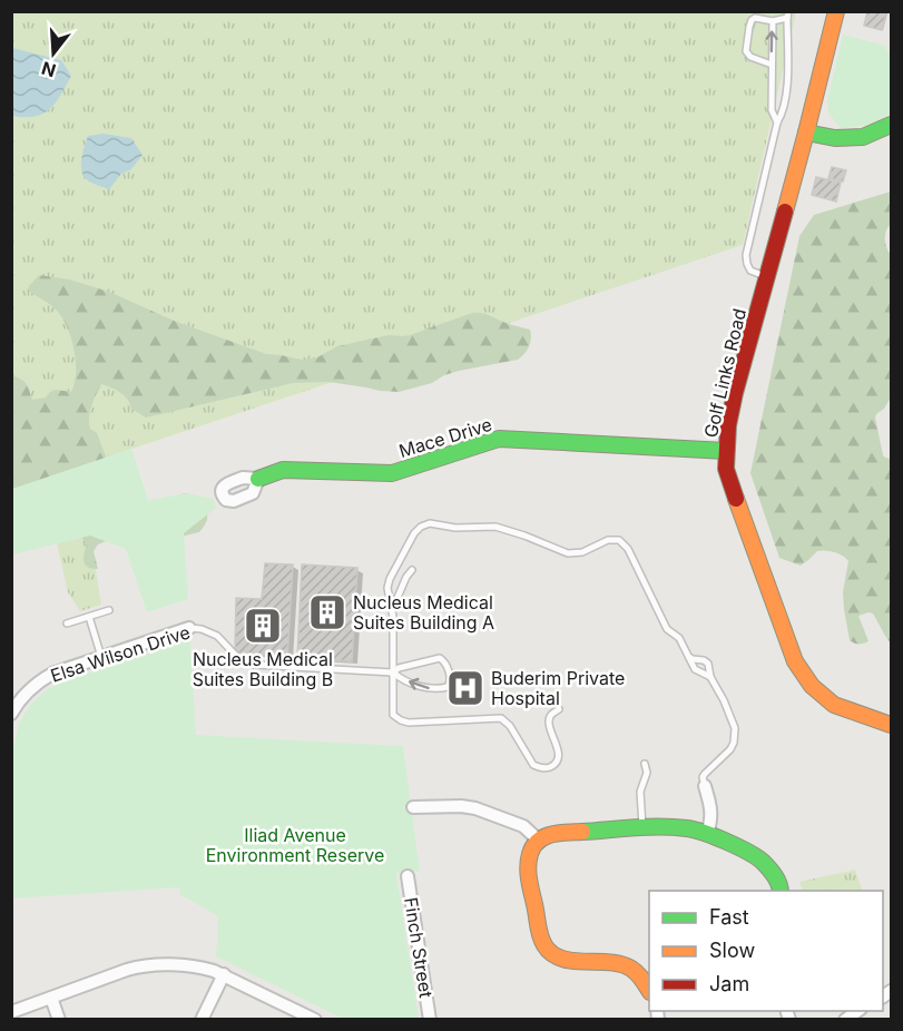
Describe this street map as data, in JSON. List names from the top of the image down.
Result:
{
  "streets": {
    "street": [
      "Golf Links Road",
      "Mace Drive",
      "Elsa Wilson Drive",
      "Finch Street"
    ]
  },
  "crossings": [
    ["Golf Links Road", "Mace Drive"]
  ],
  "parks": ["Iliad Avenue Environment Reserve"],
  "places": {
    "building": ["Nucleus Medical Suites Building A", "Nucleus Medical Suites Building B"],
    "hospital": ["Buderim Private Hospital"]
  },
  "legend": ["Fast", "Slow", "Jam"],
  "north": "bottom"
}
